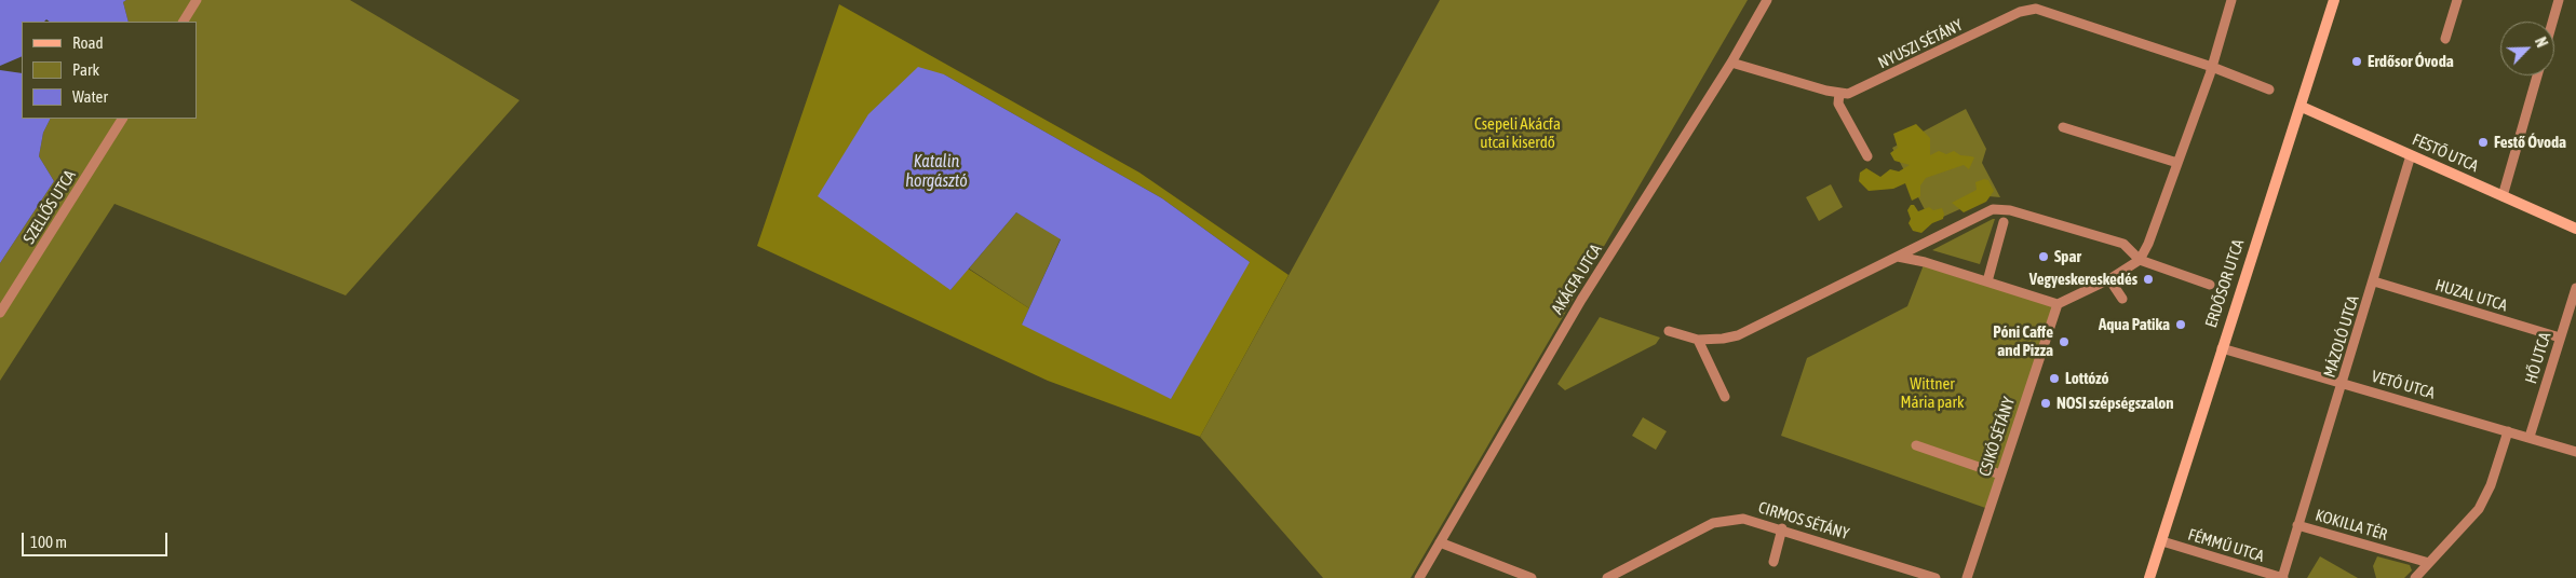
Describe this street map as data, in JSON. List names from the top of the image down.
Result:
{
  "streets": {
    "street": [
      "NYUSZI SÉTÁNY",
      "FESTŐ UTCA",
      "SZELLŐS UTCA",
      "AKÁCFA UTCA",
      "ERDŐSOR UTCA",
      "HUZAL UTCA",
      "MÁZOLÓ UTCA",
      "HŐ UTCA",
      "VETŐ UTCA",
      "CSIKÓ SÉTÁNY",
      "CIRMOS SÉTÁNY",
      "KOKILLA TÉR",
      "FÉMMŰ UTCA"
    ]
  },
  "crossings": [
    ["NYUSZI SÉTÁNY", "AKÁCFA UTCA"],
    ["FESTŐ UTCA", "ERDŐSOR UTCA"],
    ["FESTŐ UTCA", "MÁZOLÓ UTCA"],
    ["ERDŐSOR UTCA", "VETŐ UTCA"],
    ["ERDŐSOR UTCA", "FÉMMŰ UTCA"],
    ["HUZAL UTCA", "MÁZOLÓ UTCA"],
    ["HUZAL UTCA", "HŐ UTCA"],
    ["MÁZOLÓ UTCA", "VETŐ UTCA"],
    ["MÁZOLÓ UTCA", "KOKILLA TÉR"],
    ["HŐ UTCA", "VETŐ UTCA"],
    ["KOKILLA TÉR", "FÉMMŰ UTCA"]
  ],
  "water": ["Katalin horgásztó"],
  "parks": ["Csepeli Akácfa utcai kiserdő", "Wittner Mária park"],
  "places": [
    "Erdősor Óvoda",
    "Festő Óvoda",
    "Spar",
    "Vegyeskereskedés",
    "Aqua Patika",
    "Póni Caffe and Pizza",
    "Lottózó",
    "NOSI szépségszalon"
  ],
  "legend": ["Road", "Park", "Water"],
  "scale_bar": "100 m",
  "north": "top right"
}
